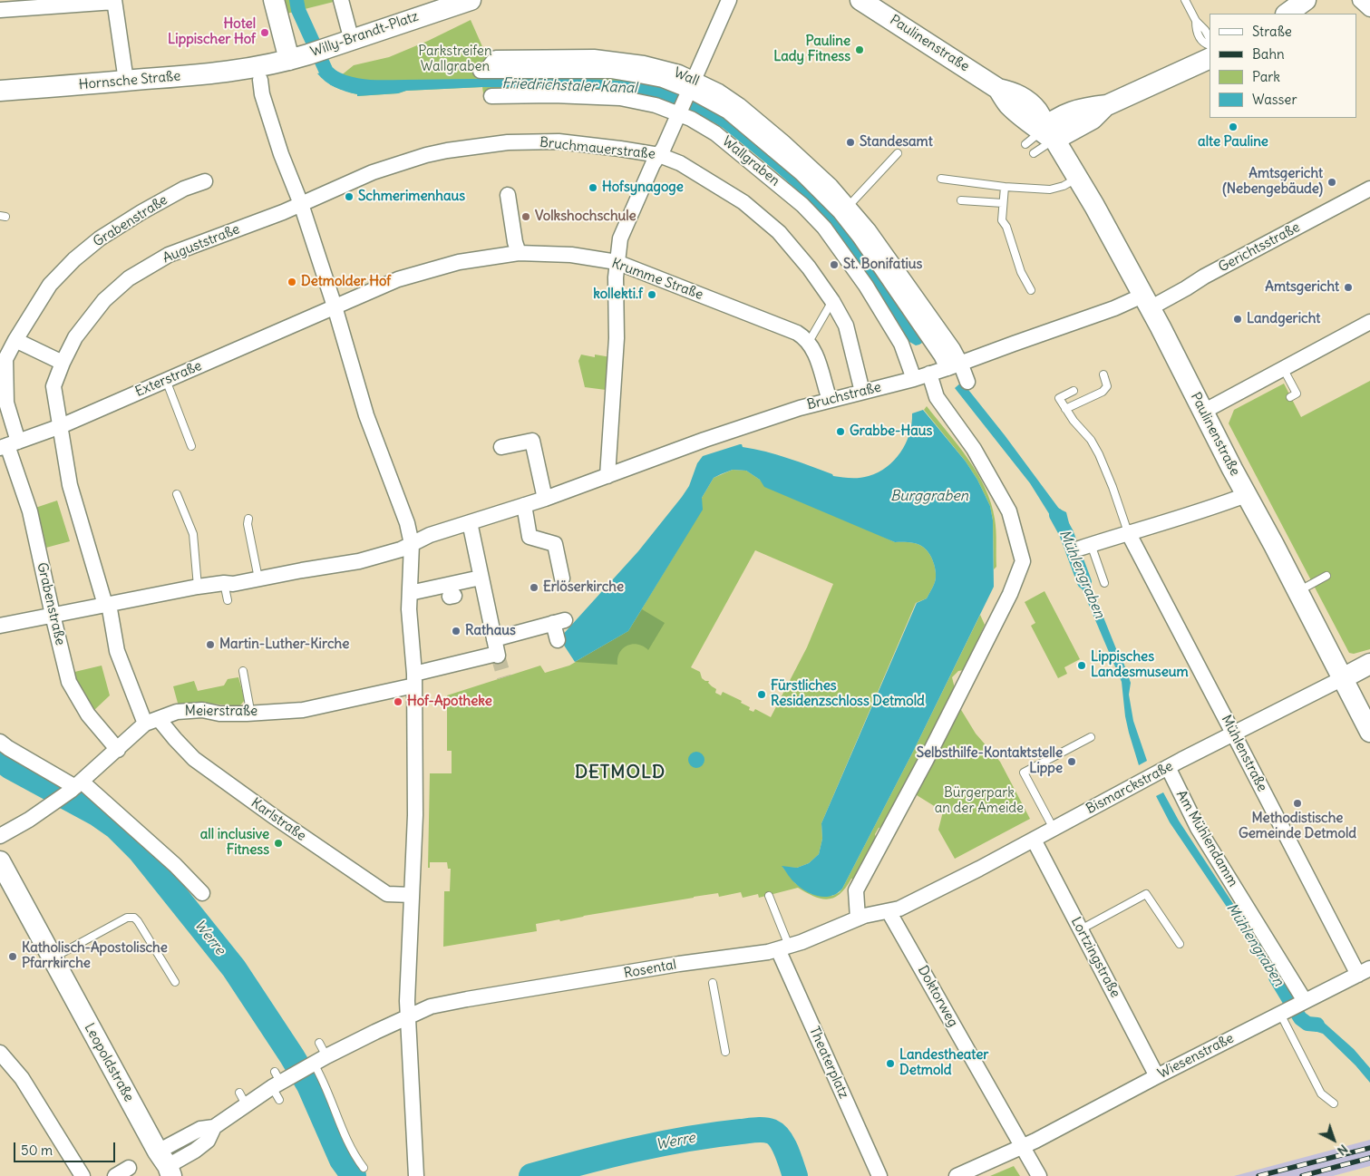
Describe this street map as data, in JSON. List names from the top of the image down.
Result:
{
  "streets": {
    "main road": [
      "Willy-Brandt-Platz",
      "Paulinenstraße",
      "Hornsche Straße",
      "Bismarckstraße",
      "Leopoldstraße"
    ],
    "street": [
      "Wall",
      "Bruchmauerstraße",
      "Wallgraben",
      "Grabenstraße",
      "Auguststraße",
      "Gerichtsstraße",
      "Krumme Straße",
      "Exterstraße",
      "Bruchstraße",
      "Meierstraße",
      "Mühlenstraße",
      "Karlstraße",
      "Am Mühlendamm",
      "Lortzingstraße",
      "Rosental",
      "Doktorweg",
      "Wiesenstraße",
      "Theaterplatz"
    ]
  },
  "crossings": [
    ["Willy-Brandt-Platz", "Hornsche Straße"],
    ["Paulinenstraße", "Gerichtsstraße"],
    ["Paulinenstraße", "Bruchstraße"],
    ["Paulinenstraße", "Bismarckstraße"],
    ["Wall", "Bruchstraße"],
    ["Bruchmauerstraße", "Auguststraße"],
    ["Bruchmauerstraße", "Bruchstraße"],
    ["Wallgraben", "Bruchstraße"],
    ["Grabenstraße", "Exterstraße"],
    ["Grabenstraße", "Bruchstraße"],
    ["Grabenstraße", "Meierstraße"],
    ["Auguststraße", "Exterstraße"],
    ["Auguststraße", "Bruchstraße"],
    ["Auguststraße", "Karlstraße"],
    ["Gerichtsstraße", "Bruchstraße"],
    ["Krumme Straße", "Exterstraße"],
    ["Bruchstraße", "Karlstraße"],
    ["Meierstraße", "Karlstraße"],
    ["Mühlenstraße", "Bismarckstraße"],
    ["Mühlenstraße", "Wiesenstraße"],
    ["Bismarckstraße", "Am Mühlendamm"],
    ["Bismarckstraße", "Lortzingstraße"],
    ["Bismarckstraße", "Rosental"],
    ["Bismarckstraße", "Doktorweg"],
    ["Am Mühlendamm", "Wiesenstraße"],
    ["Lortzingstraße", "Wiesenstraße"],
    ["Rosental", "Doktorweg"],
    ["Rosental", "Leopoldstraße"],
    ["Rosental", "Theaterplatz"],
    ["Doktorweg", "Wiesenstraße"]
  ],
  "districts": ["DETMOLD"],
  "water": [
    "Friedrichstaler Kanal",
    "Burggraben",
    "Mühlengraben",
    "Werre"
  ],
  "parks": ["Parkstreifen Wallgraben", "Bürgerpark an der Ameide"],
  "places": [
    "Hotel Lippischer Hof",
    "Pauline Lady Fitness",
    "alte Pauline",
    "Standesamt",
    "Amtsgericht (Nebengebäude)",
    "Hofsynagoge",
    "Schmerimenhaus",
    "Volkshochschule",
    "St. Bonifatius",
    "Detmolder Hof",
    "Amtsgericht",
    "kollekti.f",
    "Landgericht",
    "Grabbe-Haus",
    "Erlöserkirche",
    "Rathaus",
    "Martin-Luther-Kirche",
    "Lippisches Landesmuseum",
    "Fürstliches Residenzschloss Detmold",
    "Hof-Apotheke",
    "Selbsthilfe-Kontaktstelle Lippe",
    "Methodistische Gemeinde Detmold",
    "all inclusive Fitness",
    "Katholisch-Apostolische Pfarrkirche",
    "Landestheater Detmold"
  ],
  "legend": [
    "Straße",
    "Bahn",
    "Park",
    "Wasser"
  ],
  "scale_bar": "50 m",
  "north": "bottom right"
}
